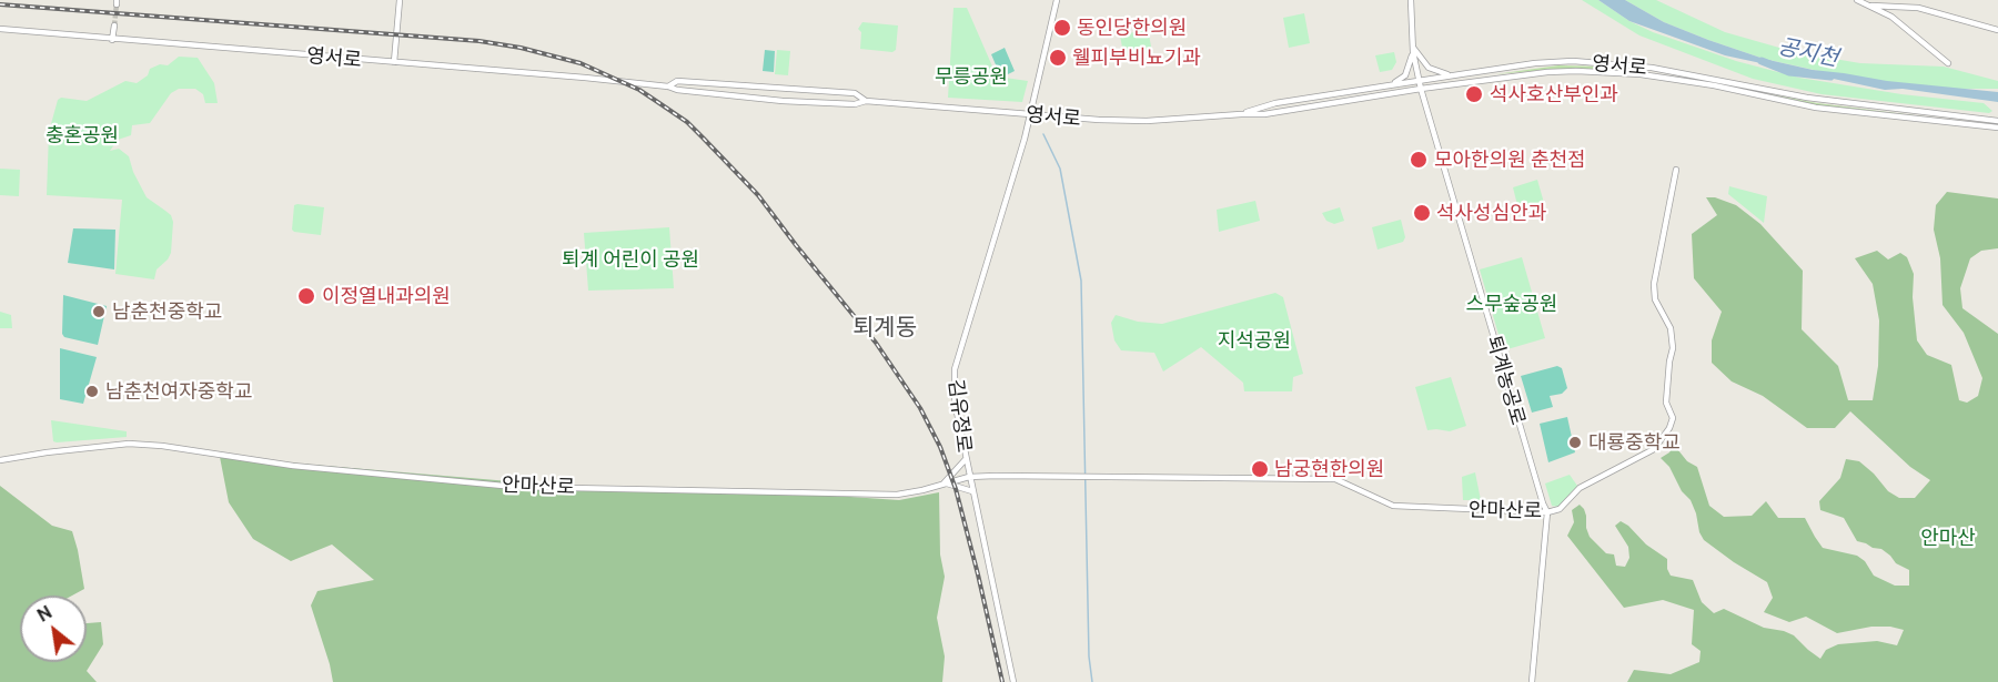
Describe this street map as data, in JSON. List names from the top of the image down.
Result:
{
  "streets": {
    "street": [
      "영서로",
      "퇴계농공로",
      "김유정로",
      "안마산로"
    ]
  },
  "crossings": [
    ["영서로", "퇴계농공로"],
    ["영서로", "김유정로"],
    ["퇴계농공로", "안마산로"],
    ["김유정로", "안마산로"]
  ],
  "districts": ["퇴계동"],
  "water": ["공지천"],
  "parks": [
    "무릉공원",
    "충혼공원",
    "퇴계 어린이 공원",
    "스무숲공원",
    "지석공원",
    "안마산"
  ],
  "places": [
    "동인당한의원",
    "웰피부비뇨기과",
    "석사호산부인과",
    "모아한의원 춘천점",
    "석사성심안과",
    "이정열내과의원",
    "남춘천중학교",
    "남춘천여자중학교",
    "대룡중학교",
    "남궁현한의원"
  ],
  "north": "top left"
}
